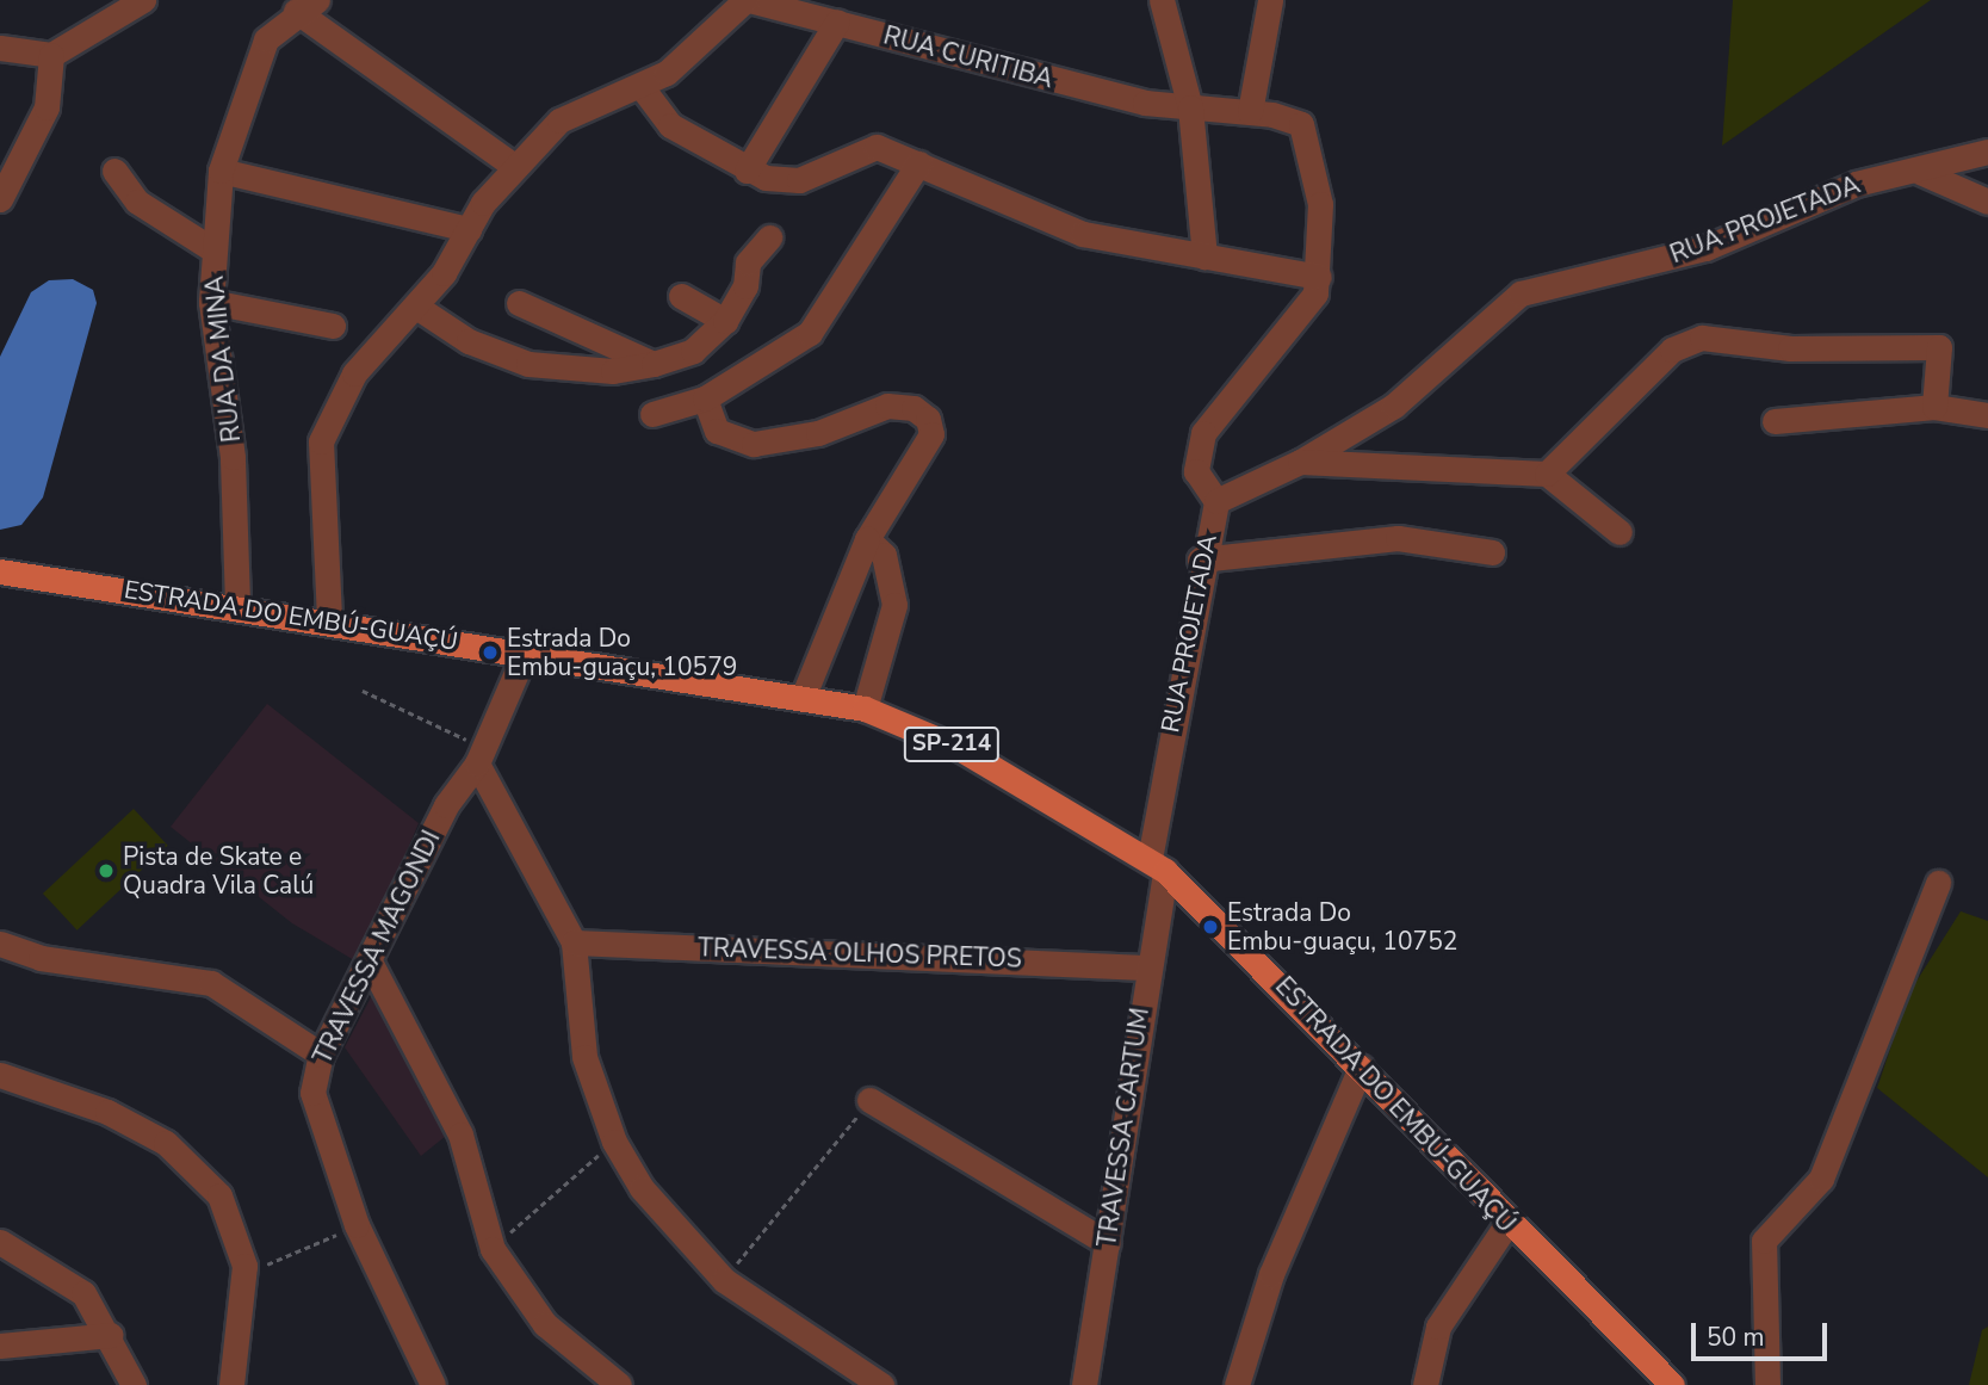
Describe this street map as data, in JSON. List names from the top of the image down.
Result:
{
  "streets": {
    "main road": ["ESTRADA DO EMBÚ-GUAÇÚ", "SP-214"],
    "street": [
      "RUA CURITIBA",
      "RUA PROJETADA",
      "RUA DA MINA",
      "TRAVESSA MAGONDI",
      "TRAVESSA OLHOS PRETOS",
      "TRAVESSA CARTUM"
    ]
  },
  "crossings": [
    ["RUA PROJETADA", "ESTRADA DO EMBÚ-GUAÇÚ"],
    ["RUA PROJETADA", "TRAVESSA CARTUM"],
    ["RUA DA MINA", "ESTRADA DO EMBÚ-GUAÇÚ"],
    ["ESTRADA DO EMBÚ-GUAÇÚ", "TRAVESSA MAGONDI"],
    ["ESTRADA DO EMBÚ-GUAÇÚ", "TRAVESSA CARTUM"],
    ["TRAVESSA OLHOS PRETOS", "TRAVESSA CARTUM"]
  ],
  "places": ["Estrada Do Embu-guaçu, 10579", "Pista de Skate e Quadra Vila Calú", "Estrada Do Embu-guaçu, 10752"],
  "scale_bar": "50 m"
}
